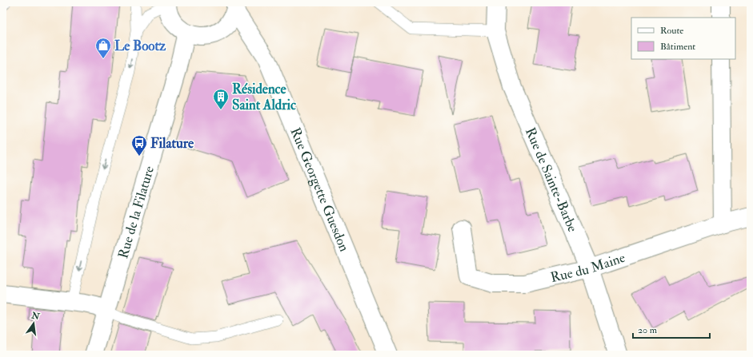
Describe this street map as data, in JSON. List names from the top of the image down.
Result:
{
  "streets": {
    "street": [
      "Rue de Sainte-Barbe",
      "Rue Georgette Guesdon",
      "Rue de la Filature",
      "Rue du Maine"
    ]
  },
  "crossings": [
    ["Rue de Sainte-Barbe", "Rue du Maine"]
  ],
  "places": {
    "shop": ["Le Bootz"],
    "building": ["Résidence Saint Aldric"],
    "bus stop": ["Filature"]
  },
  "legend": ["Route", "Bâtiment"],
  "scale_bar": "20 m",
  "north": "top"
}
